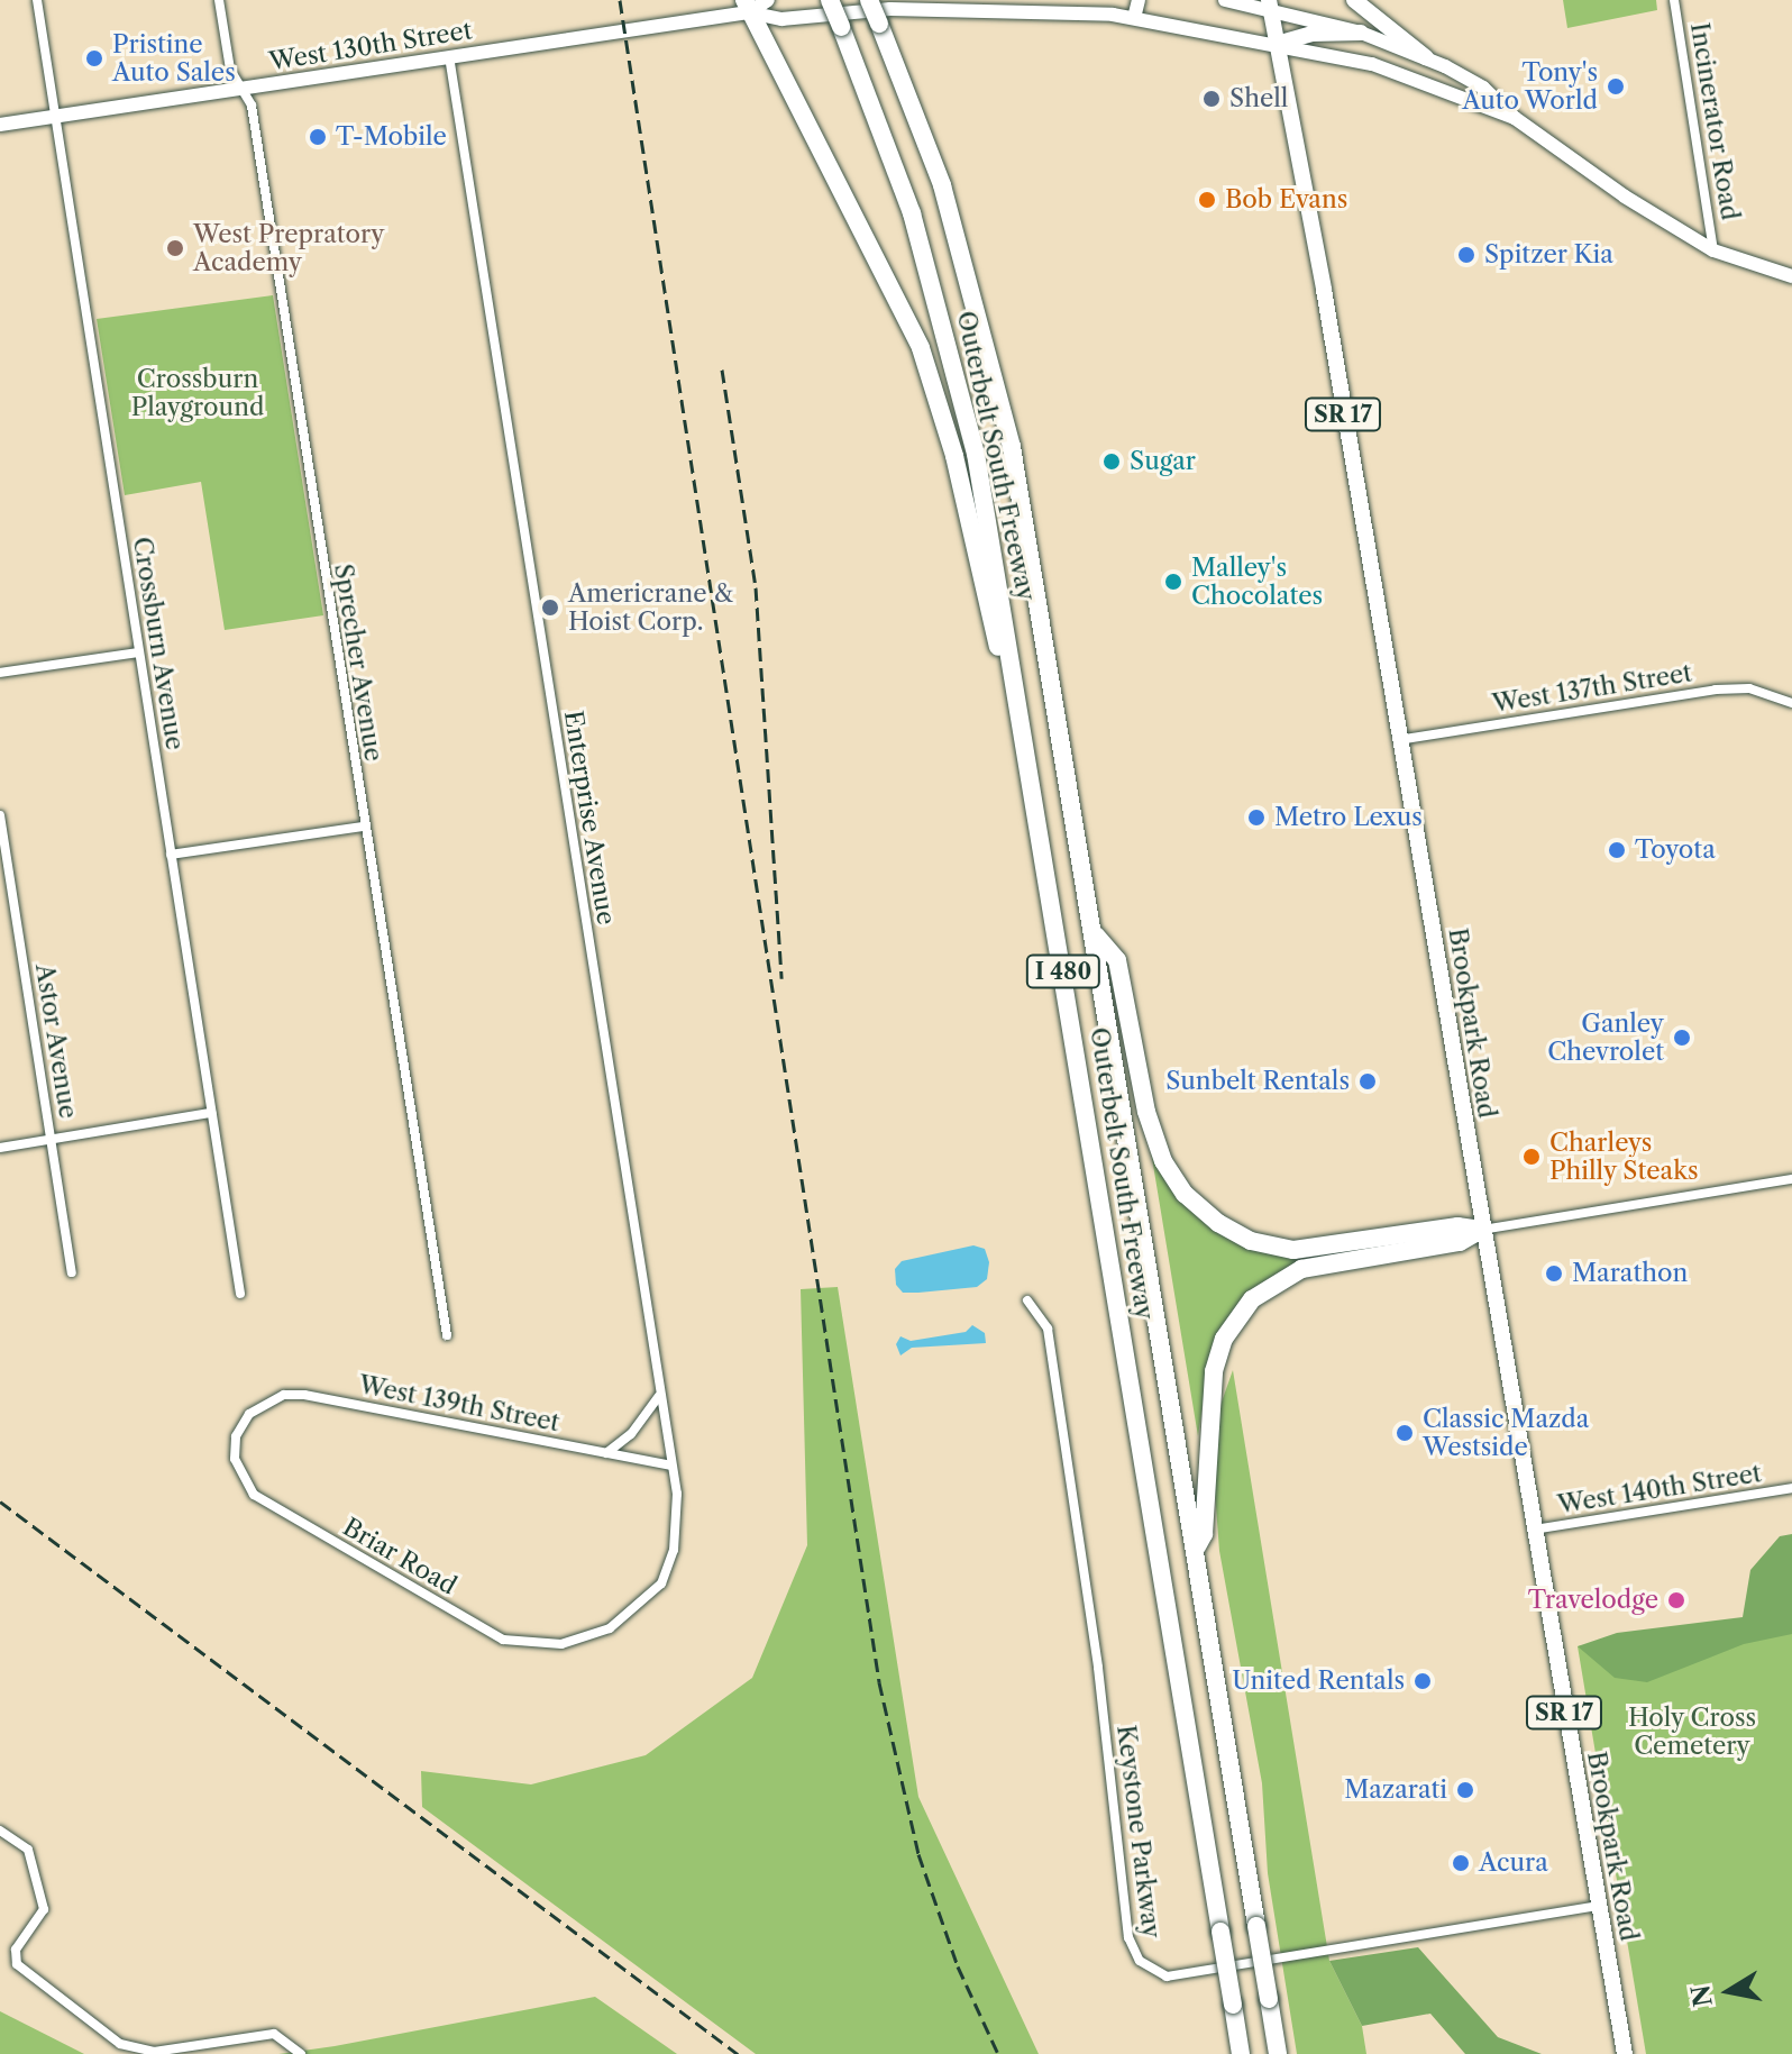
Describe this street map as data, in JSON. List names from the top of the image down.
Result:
{
  "streets": {
    "highway": ["Outerbelt South Freeway", "I 480"],
    "main road": ["West 130th Street", "SR 17", "Brookpark Road"],
    "street": [
      "Incinerator Road",
      "Crossburn Avenue",
      "Sprecher Avenue",
      "West 137th Street",
      "Enterprise Avenue",
      "Astor Avenue",
      "West 139th Street",
      "West 140th Street",
      "Briar Road",
      "Keystone Parkway"
    ]
  },
  "crossings": [
    ["West 130th Street", "Incinerator Road"],
    ["West 130th Street", "Crossburn Avenue"],
    ["West 130th Street", "Sprecher Avenue"],
    ["West 130th Street", "Enterprise Avenue"],
    ["West 130th Street", "Brookpark Road"],
    ["West 137th Street", "Brookpark Road"],
    ["Enterprise Avenue", "West 139th Street"],
    ["Enterprise Avenue", "Briar Road"],
    ["Brookpark Road", "West 140th Street"],
    ["Brookpark Road", "Keystone Parkway"],
    ["West 139th Street", "Briar Road"]
  ],
  "parks": ["Crossburn Playground", "Holy Cross Cemetery"],
  "places": [
    "Pristine Auto Sales",
    "Tony's Auto World",
    "Shell",
    "T-Mobile",
    "Bob Evans",
    "West Prepratory Academy",
    "Spitzer Kia",
    "Sugar",
    "Malley's Chocolates",
    "Americrane & Hoist Corp.",
    "Metro Lexus",
    "Toyota",
    "Ganley Chevrolet",
    "Sunbelt Rentals",
    "Charleys Philly Steaks",
    "Marathon",
    "Classic Mazda Westside",
    "Travelodge",
    "United Rentals",
    "Mazarati",
    "Acura"
  ],
  "north": "left"
}
